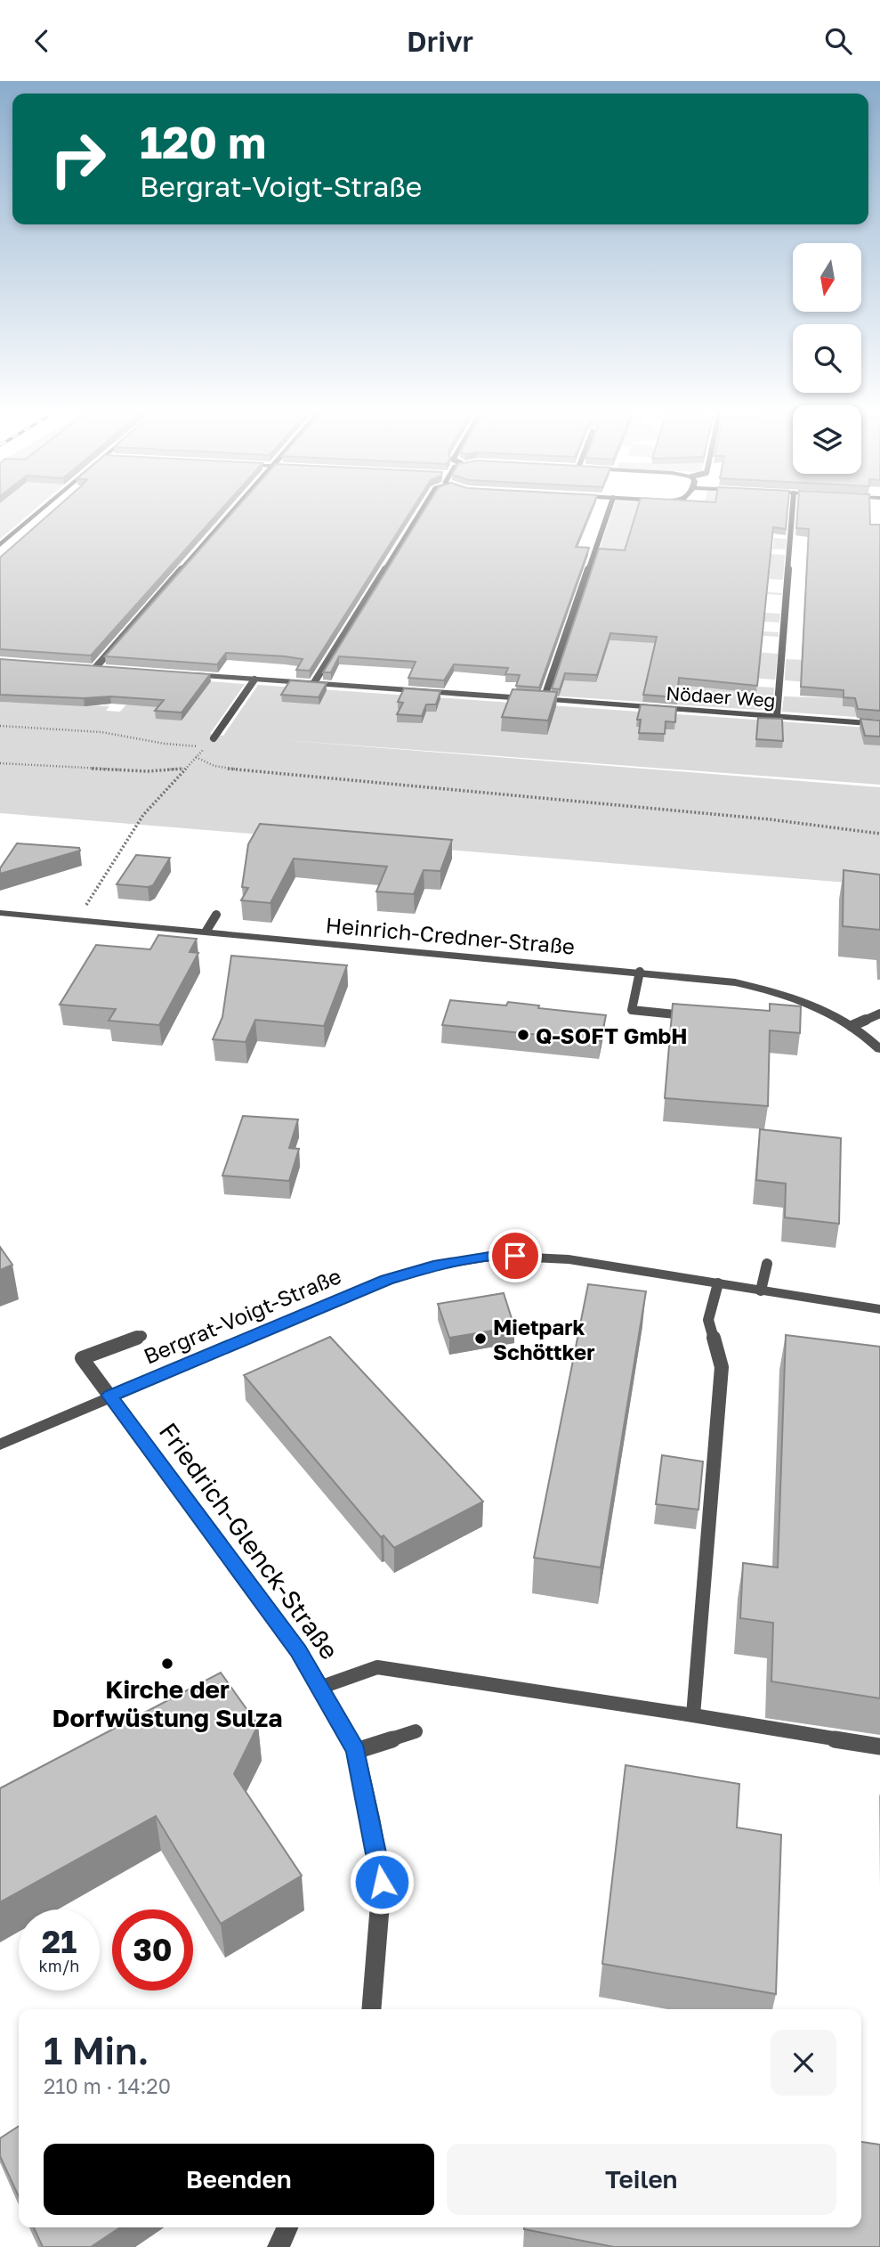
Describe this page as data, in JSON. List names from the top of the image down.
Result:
{
  "streets": {
    "street": [
      "Nödaer Weg",
      "Heinrich-Credner-Straße",
      "Bergrat-Voigt-Straße",
      "Friedrich-Glenck-Straße"
    ]
  },
  "crossings": [
    ["Bergrat-Voigt-Straße", "Friedrich-Glenck-Straße"]
  ],
  "places": ["Q-SOFT GmbH", "Mietpark Schöttker", "Kirche der Dorfwüstung Sulza"],
  "north": "bottom",
  "page": {
    "header": "Drivr",
    "turn": ["120 m", "Bergrat-Voigt-Straße"],
    "speed": "21 km/h",
    "limit": "30",
    "heading": ["1 Min.", "210 m · 14:20"],
    "buttons": ["Beenden", "Teilen"]
  }
}
